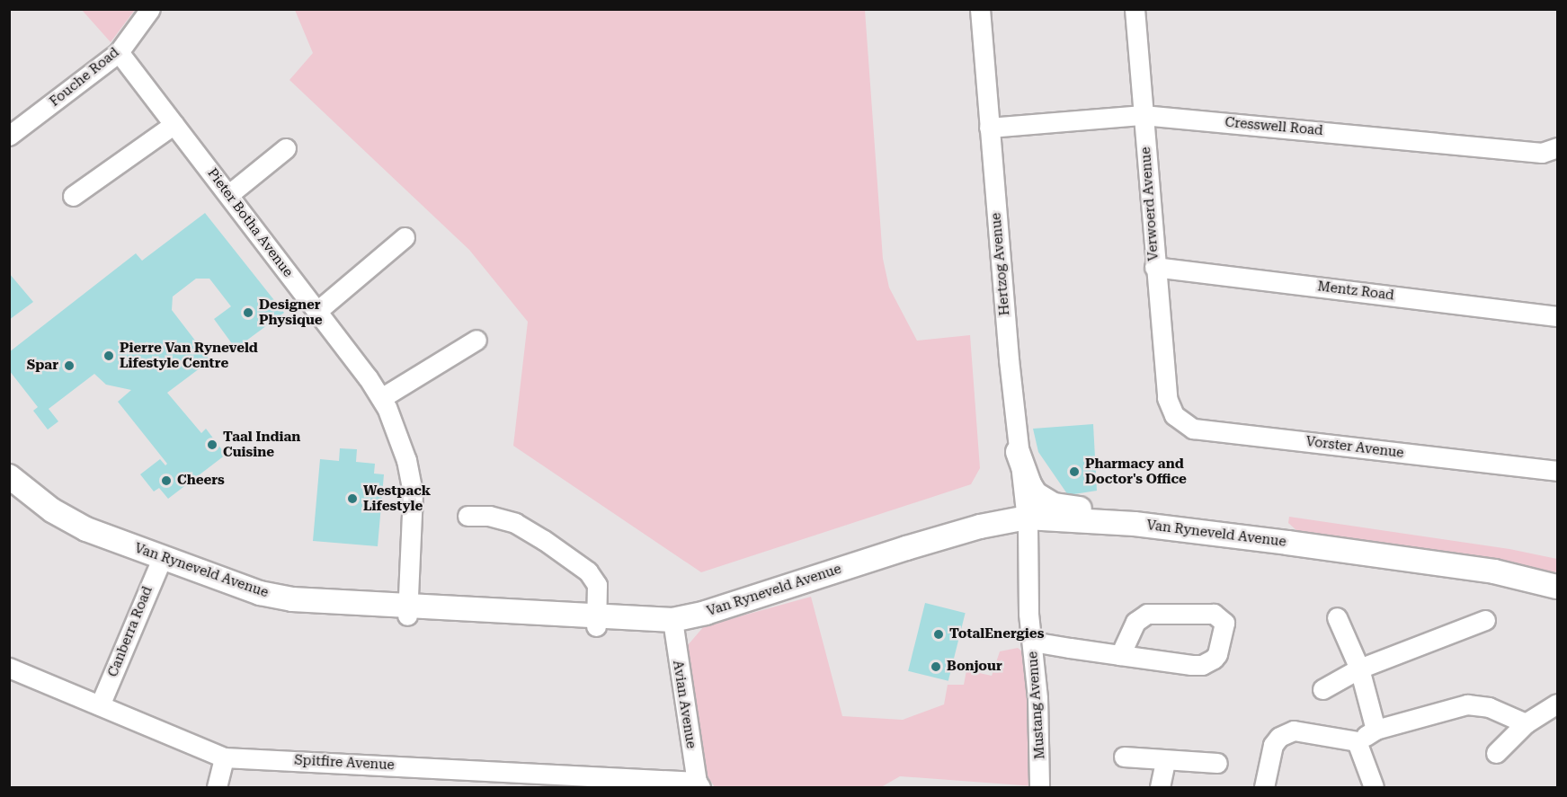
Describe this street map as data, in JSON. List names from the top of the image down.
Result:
{
  "streets": {
    "main road": ["Van Ryneveld Avenue"],
    "street": [
      "Fouche Road",
      "Cresswell Road",
      "Verwoerd Avenue",
      "Pieter Botha Avenue",
      "Hertzog Avenue",
      "Mentz Road",
      "Vorster Avenue",
      "Canberra Road",
      "Avian Avenue",
      "Mustang Avenue",
      "Spitfire Avenue"
    ]
  },
  "crossings": [
    ["Fouche Road", "Pieter Botha Avenue"],
    ["Cresswell Road", "Verwoerd Avenue"],
    ["Cresswell Road", "Hertzog Avenue"],
    ["Verwoerd Avenue", "Mentz Road"],
    ["Verwoerd Avenue", "Vorster Avenue"],
    ["Pieter Botha Avenue", "Van Ryneveld Avenue"],
    ["Hertzog Avenue", "Van Ryneveld Avenue"],
    ["Hertzog Avenue", "Mustang Avenue"],
    ["Van Ryneveld Avenue", "Canberra Road"],
    ["Van Ryneveld Avenue", "Avian Avenue"],
    ["Van Ryneveld Avenue", "Mustang Avenue"],
    ["Canberra Road", "Spitfire Avenue"],
    ["Avian Avenue", "Spitfire Avenue"]
  ],
  "places": [
    "Designer Physique",
    "Pierre Van Ryneveld Lifestyle Centre",
    "Spar",
    "Taal Indian Cuisine",
    "Pharmacy and Doctor's Office",
    "Cheers",
    "Westpack Lifestyle",
    "TotalEnergies",
    "Bonjour"
  ]
}
